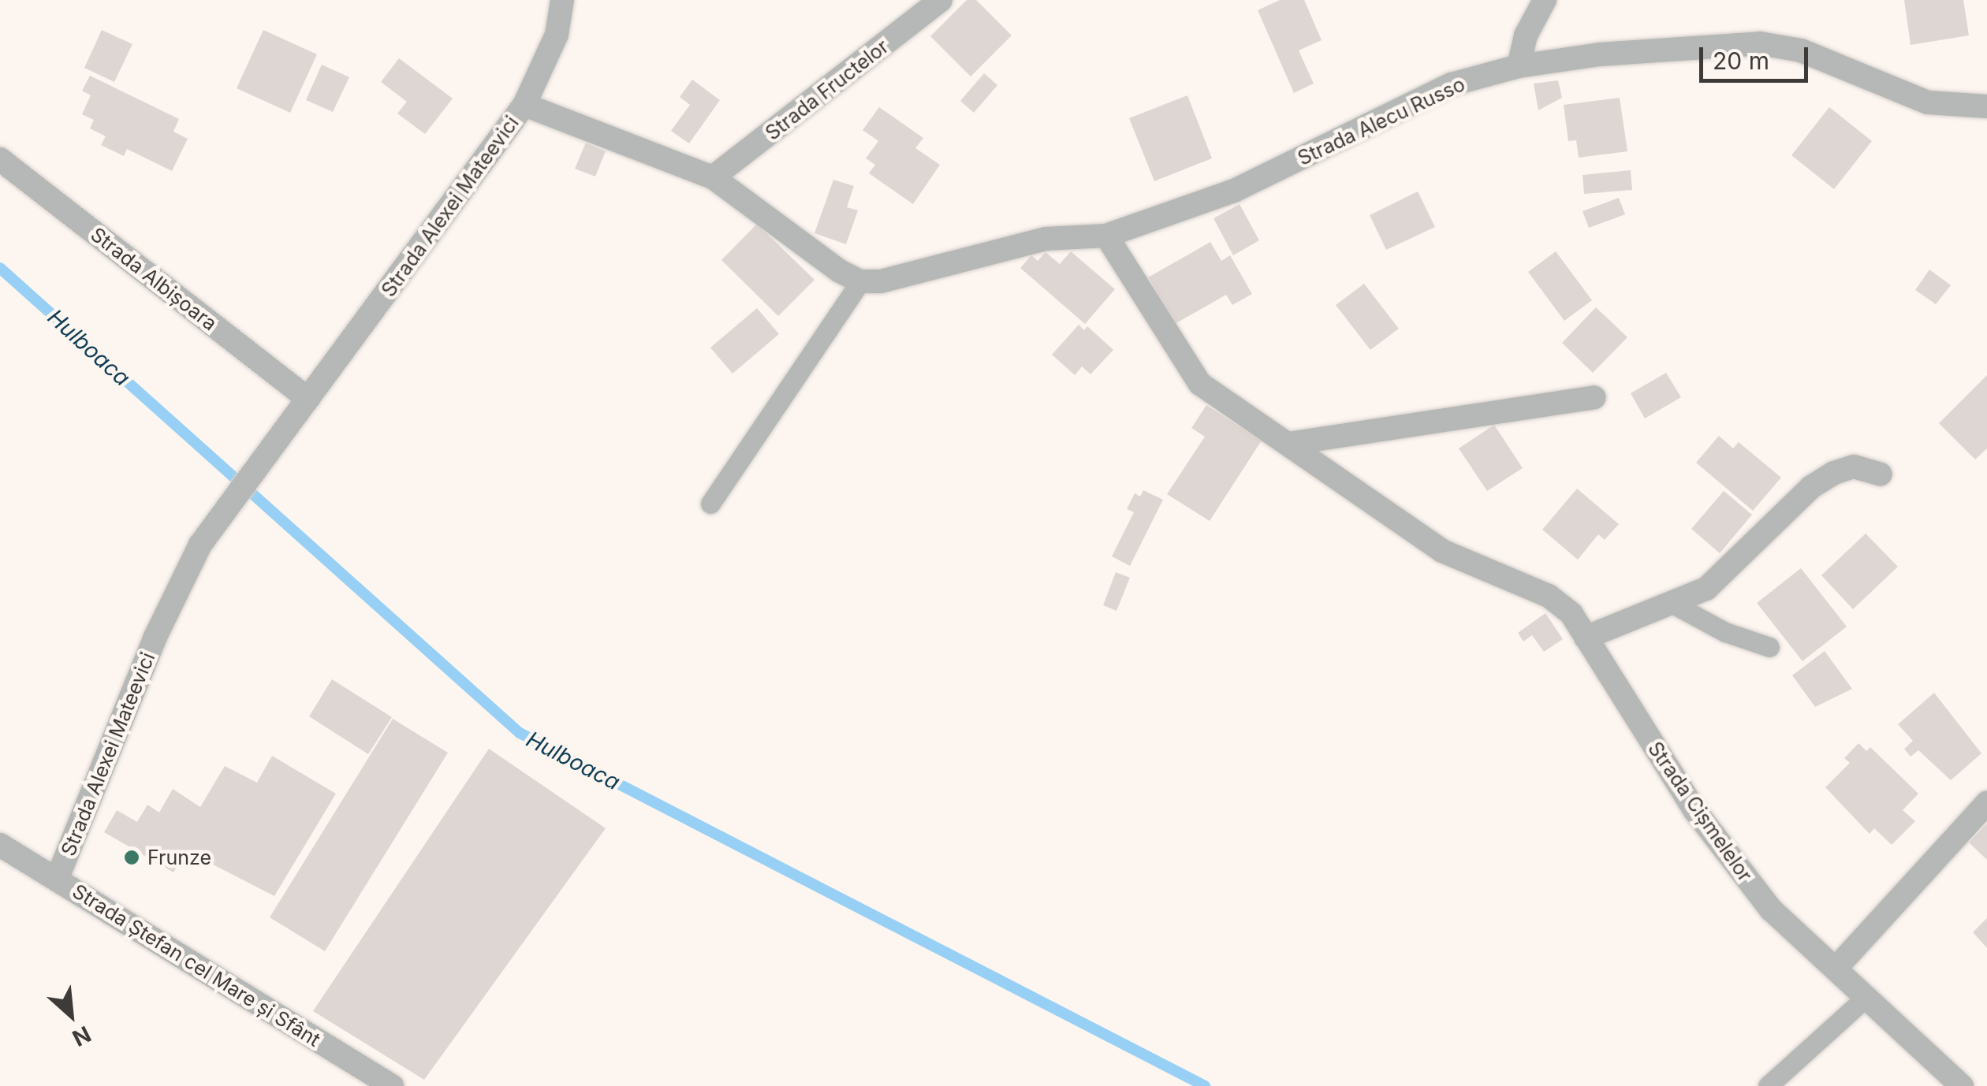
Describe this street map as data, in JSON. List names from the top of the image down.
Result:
{
  "streets": {
    "street": [
      "Strada Fructelor",
      "Strada Alecu Russo",
      "Strada Alexei Mateevici",
      "Strada Albișoara",
      "Strada Cișmelelor",
      "Strada Ștefan cel Mare și Sfânt"
    ]
  },
  "crossings": [
    ["Strada Alecu Russo", "Strada Cișmelelor"],
    ["Strada Alexei Mateevici", "Strada Albișoara"],
    ["Strada Alexei Mateevici", "Strada Ștefan cel Mare și Sfânt"]
  ],
  "water": ["Hulboaca"],
  "places": ["Frunze"],
  "scale_bar": "20 m",
  "north": "bottom right"
}
